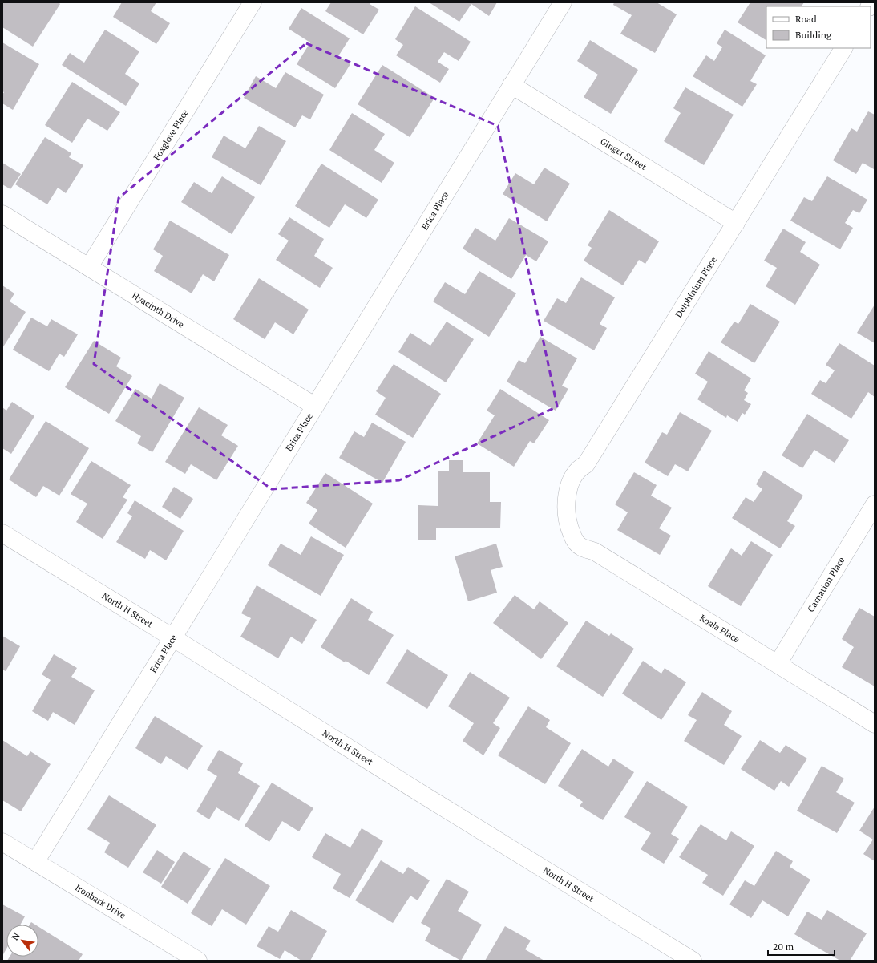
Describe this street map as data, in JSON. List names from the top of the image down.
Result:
{
  "streets": {
    "street": [
      "Foxglove Place",
      "Ginger Street",
      "Erica Place",
      "Delphinium Place",
      "Hyacinth Drive",
      "Carnation Place",
      "North H Street",
      "Koala Place",
      "Ironbark Drive"
    ]
  },
  "crossings": [
    ["Foxglove Place", "Hyacinth Drive"],
    ["Ginger Street", "Erica Place"],
    ["Ginger Street", "Delphinium Place"],
    ["Erica Place", "Hyacinth Drive"],
    ["Erica Place", "North H Street"],
    ["Erica Place", "Ironbark Drive"],
    ["Delphinium Place", "Koala Place"],
    ["Carnation Place", "Koala Place"]
  ],
  "legend": ["Road", "Building"],
  "scale_bar": "20 m",
  "north": "top left"
}
